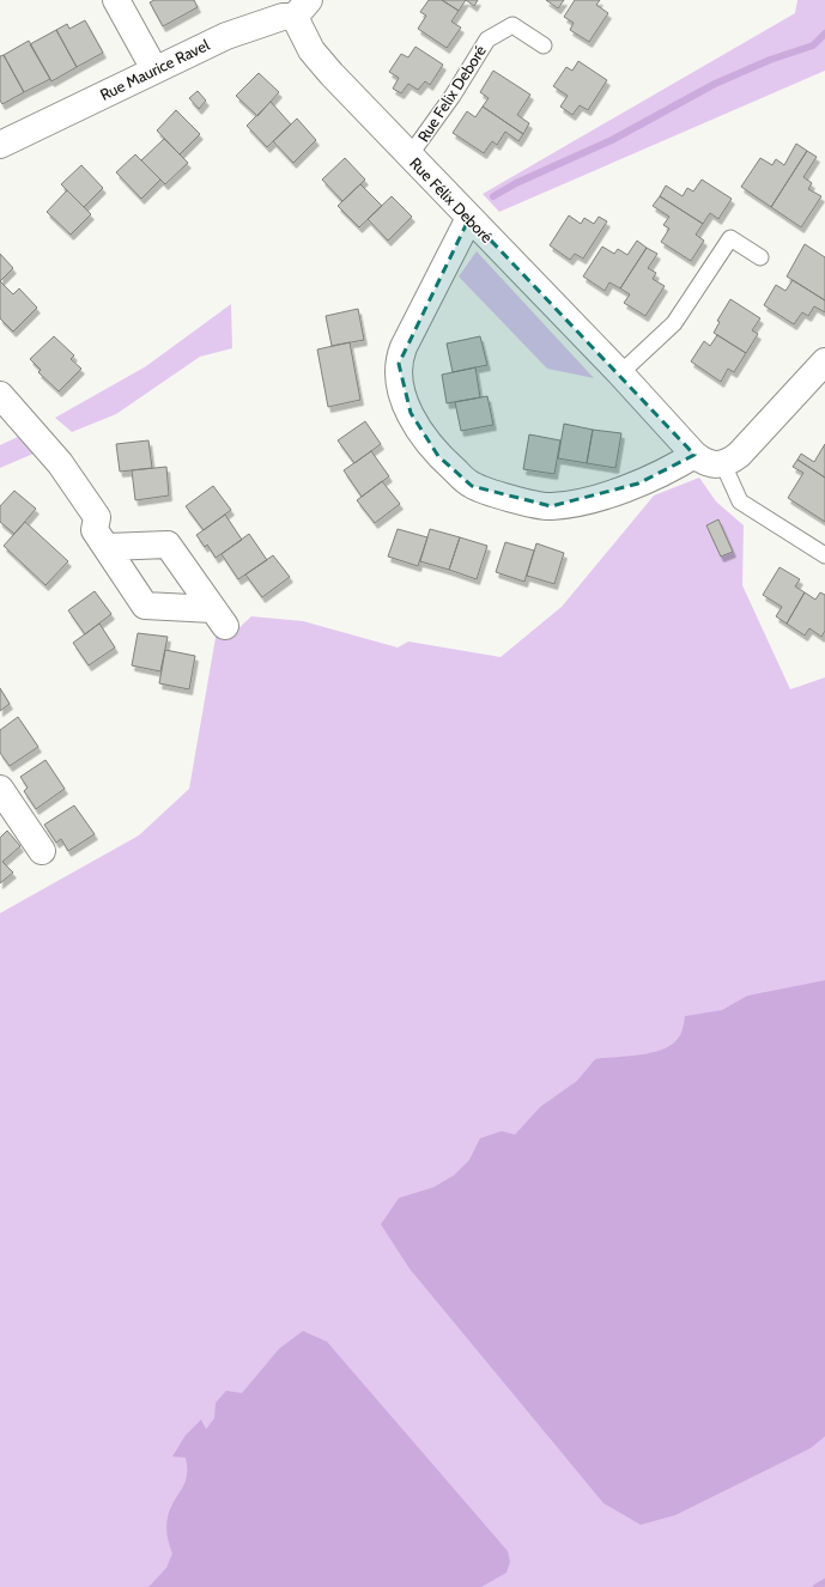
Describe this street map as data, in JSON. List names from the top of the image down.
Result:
{
  "streets": {
    "street": ["Rue Maurice Ravel", "Rue Félix Deboré"],
    "lane": ["Rue Felix Deboré"]
  },
  "crossings": [
    ["Rue Maurice Ravel", "Rue Félix Deboré"],
    ["Rue Felix Deboré", "Rue Félix Deboré"]
  ]
}
